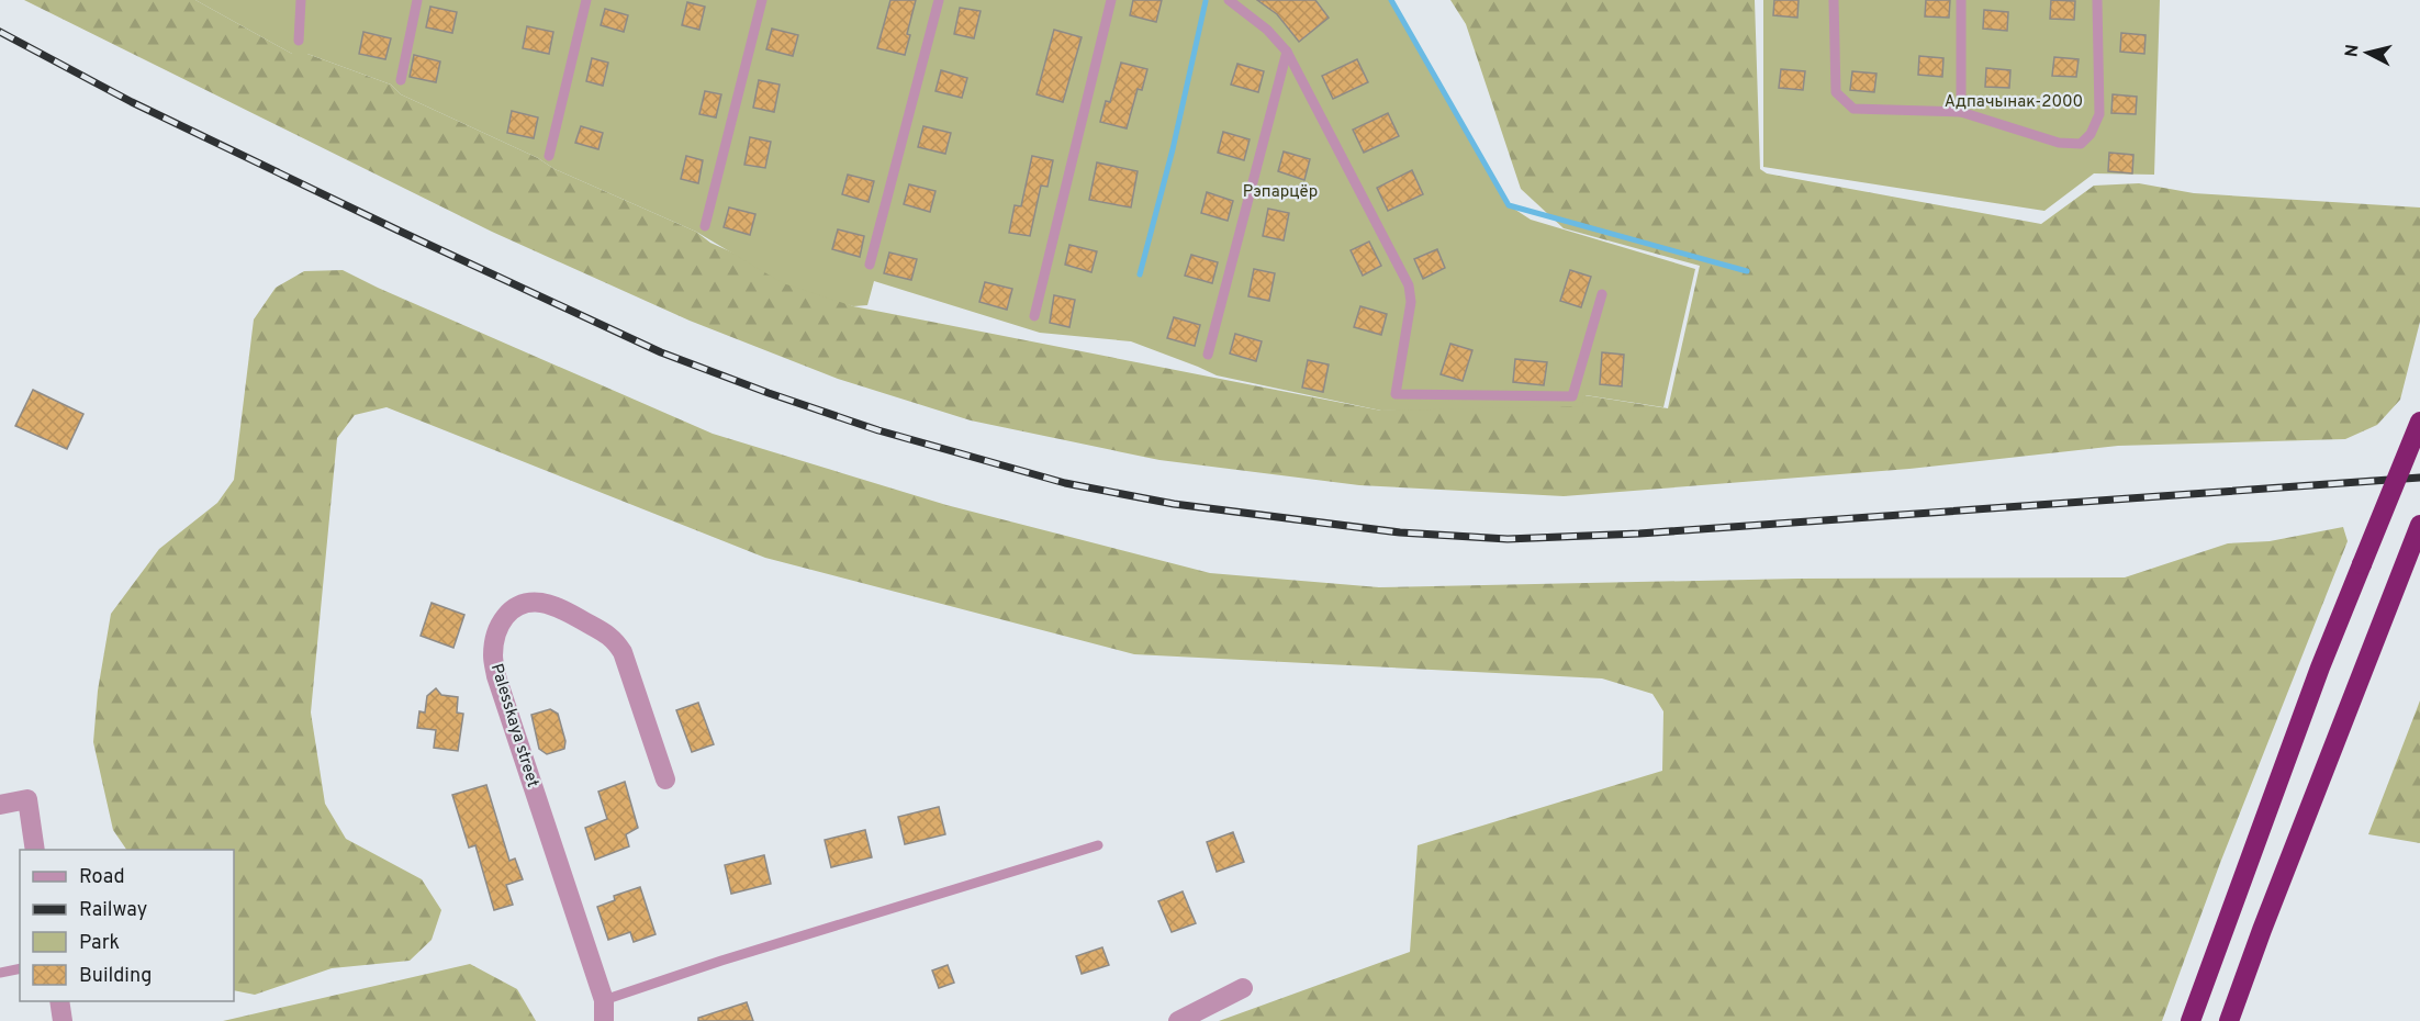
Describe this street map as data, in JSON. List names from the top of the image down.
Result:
{
  "streets": {
    "street": ["Palesskaya street"]
  },
  "parks": ["Адпачынак-2000", "Рэпарцёр"],
  "legend": [
    "Road",
    "Railway",
    "Park",
    "Building"
  ],
  "north": "left"
}
